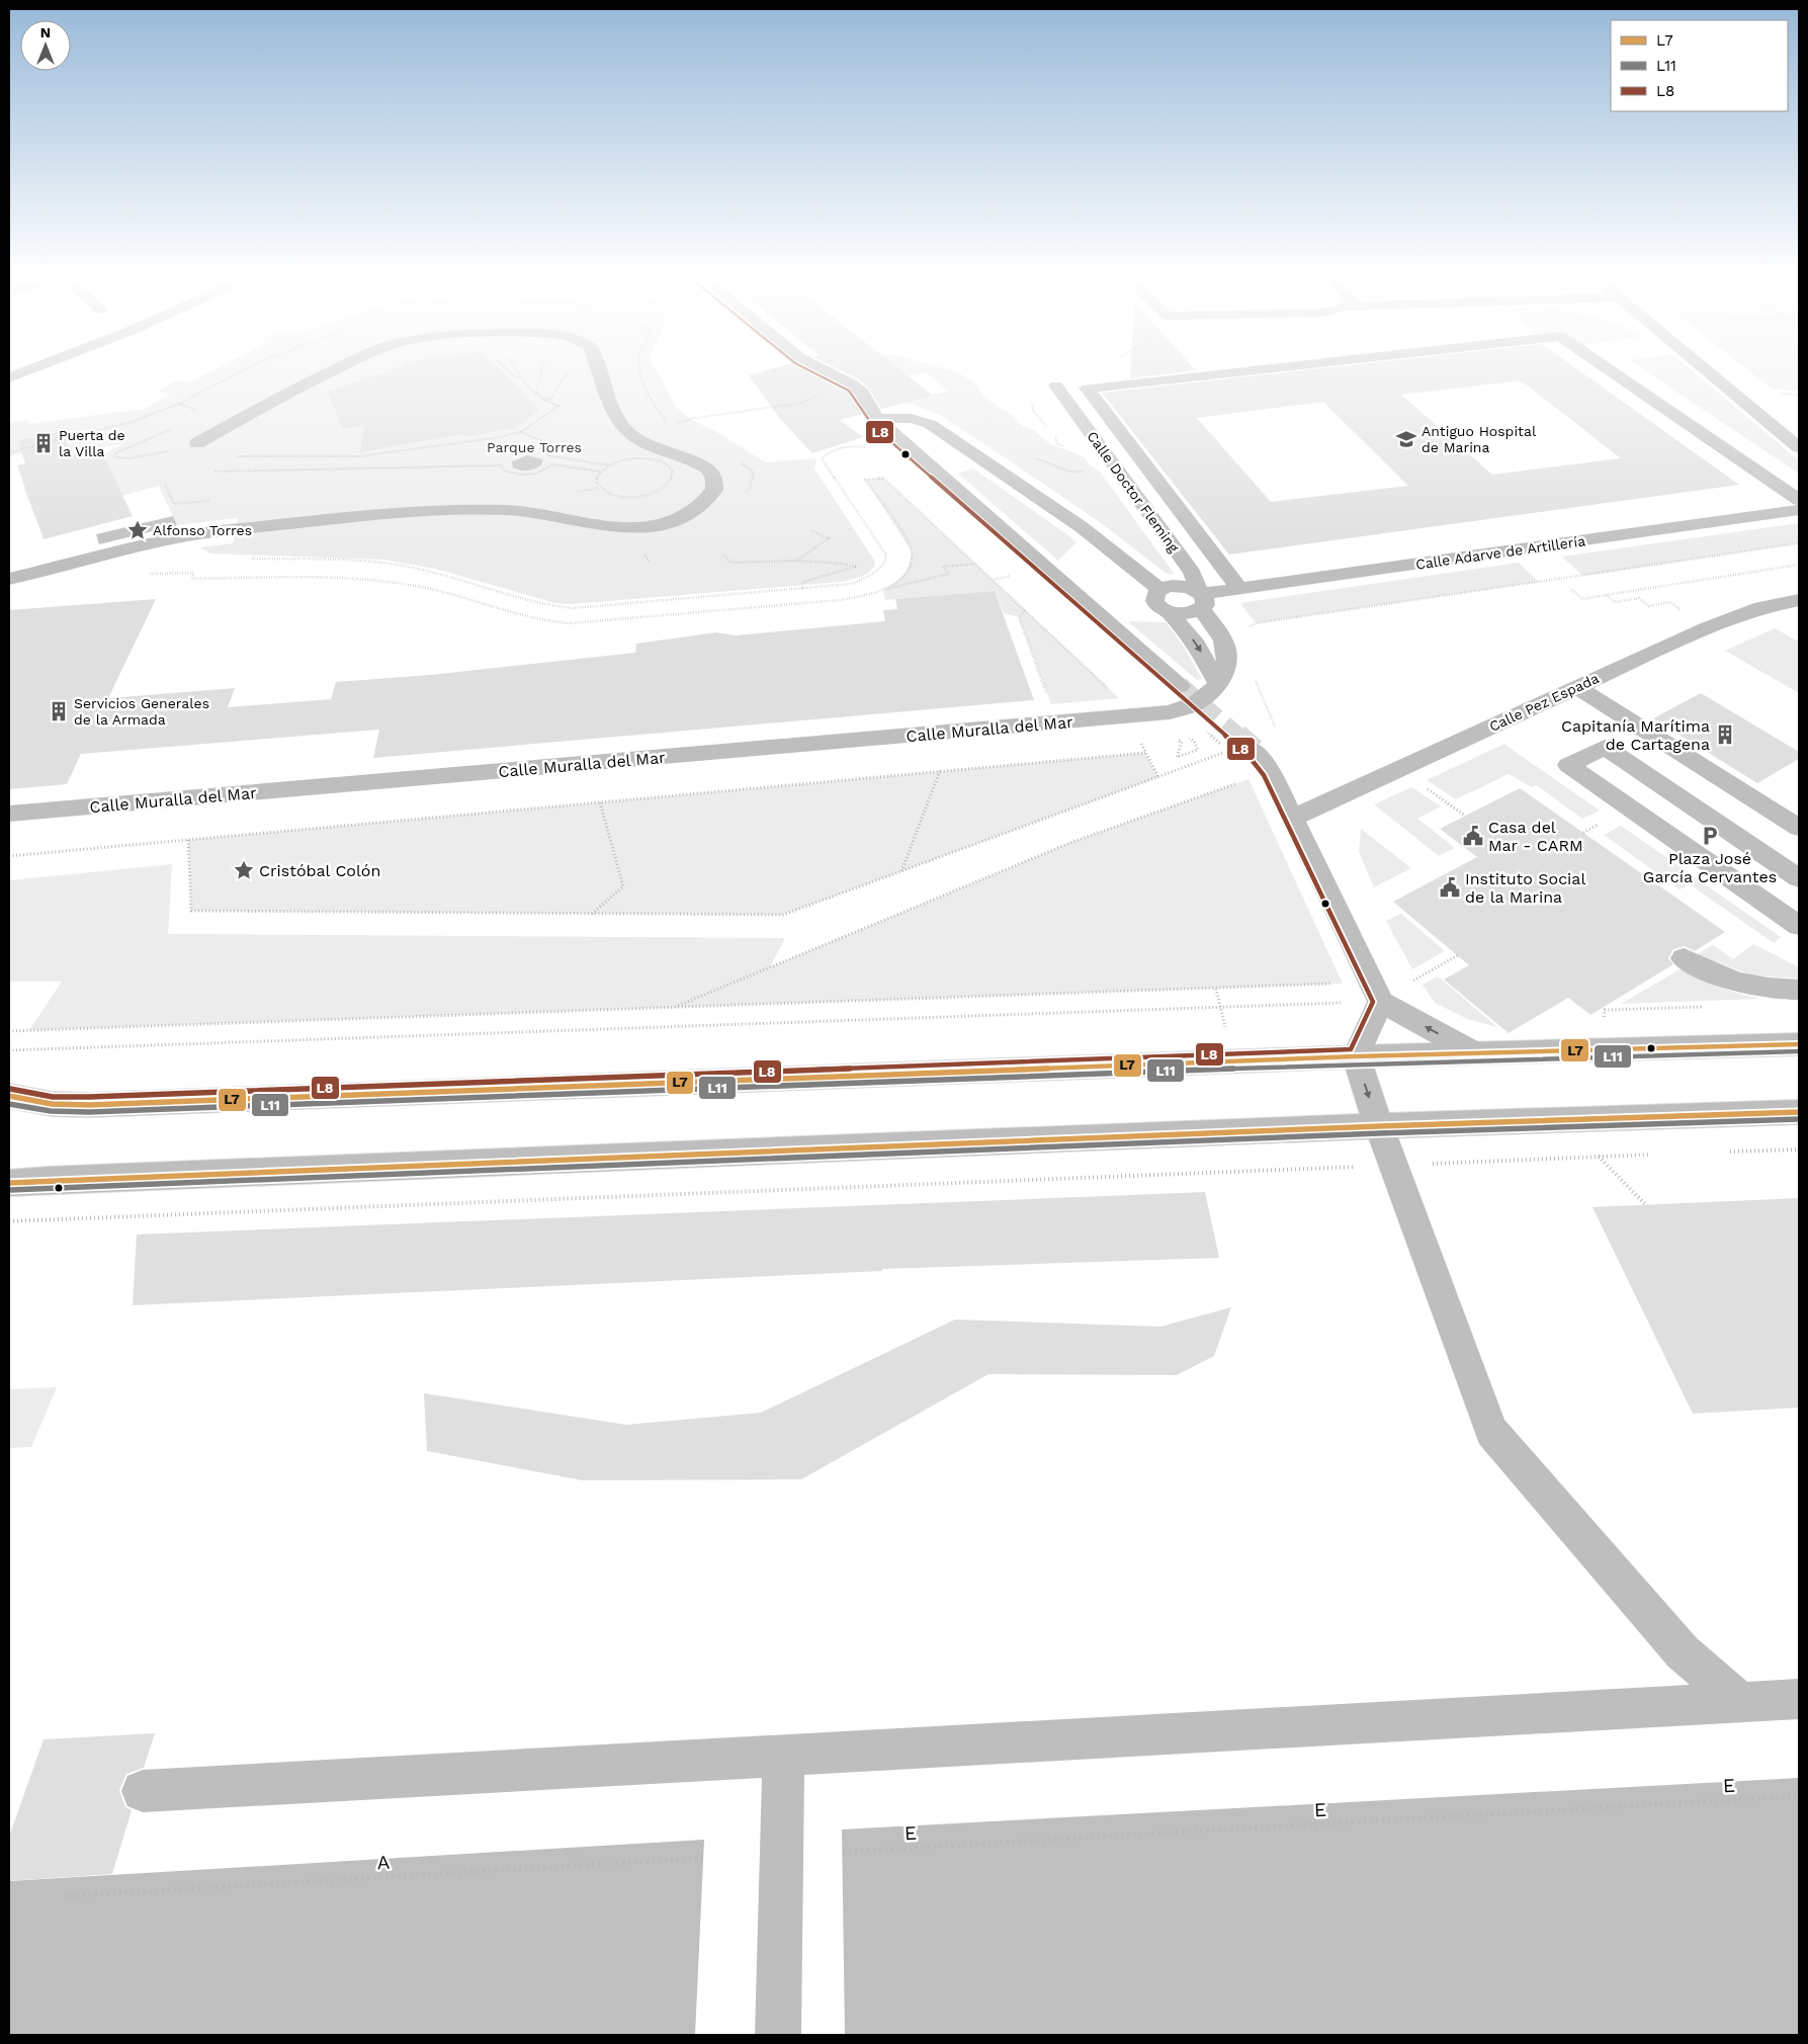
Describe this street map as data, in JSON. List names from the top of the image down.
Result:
{
  "streets": {
    "street": [
      "Calle Doctor Fleming",
      "Calle Adarve de Artillería",
      "Calle Pez Espada",
      "Calle Muralla del Mar"
    ],
    "path": ["E", "A"]
  },
  "crossings": [
    ["Calle Doctor Fleming", "Calle Adarve de Artillería"],
    ["Calle Doctor Fleming", "Calle Muralla del Mar"]
  ],
  "parks": ["Parque Torres"],
  "places": {
    "school or university": ["Antiguo Hospital de Marina"],
    "building": ["Puerta de la Villa", "Servicios Generales de la Armada", "Capitanía Marítima de Cartagena"],
    "place": ["Alfonso Torres", "Cristóbal Colón"],
    "public building": ["Casa del Mar - CARM", "Instituto Social de la Marina"],
    "parking": ["Plaza José García Cervantes"]
  },
  "lines": ["transit line L8", "transit line L7", "transit line L11"],
  "legend": ["L7", "L11", "L8"],
  "north": "top"
}
